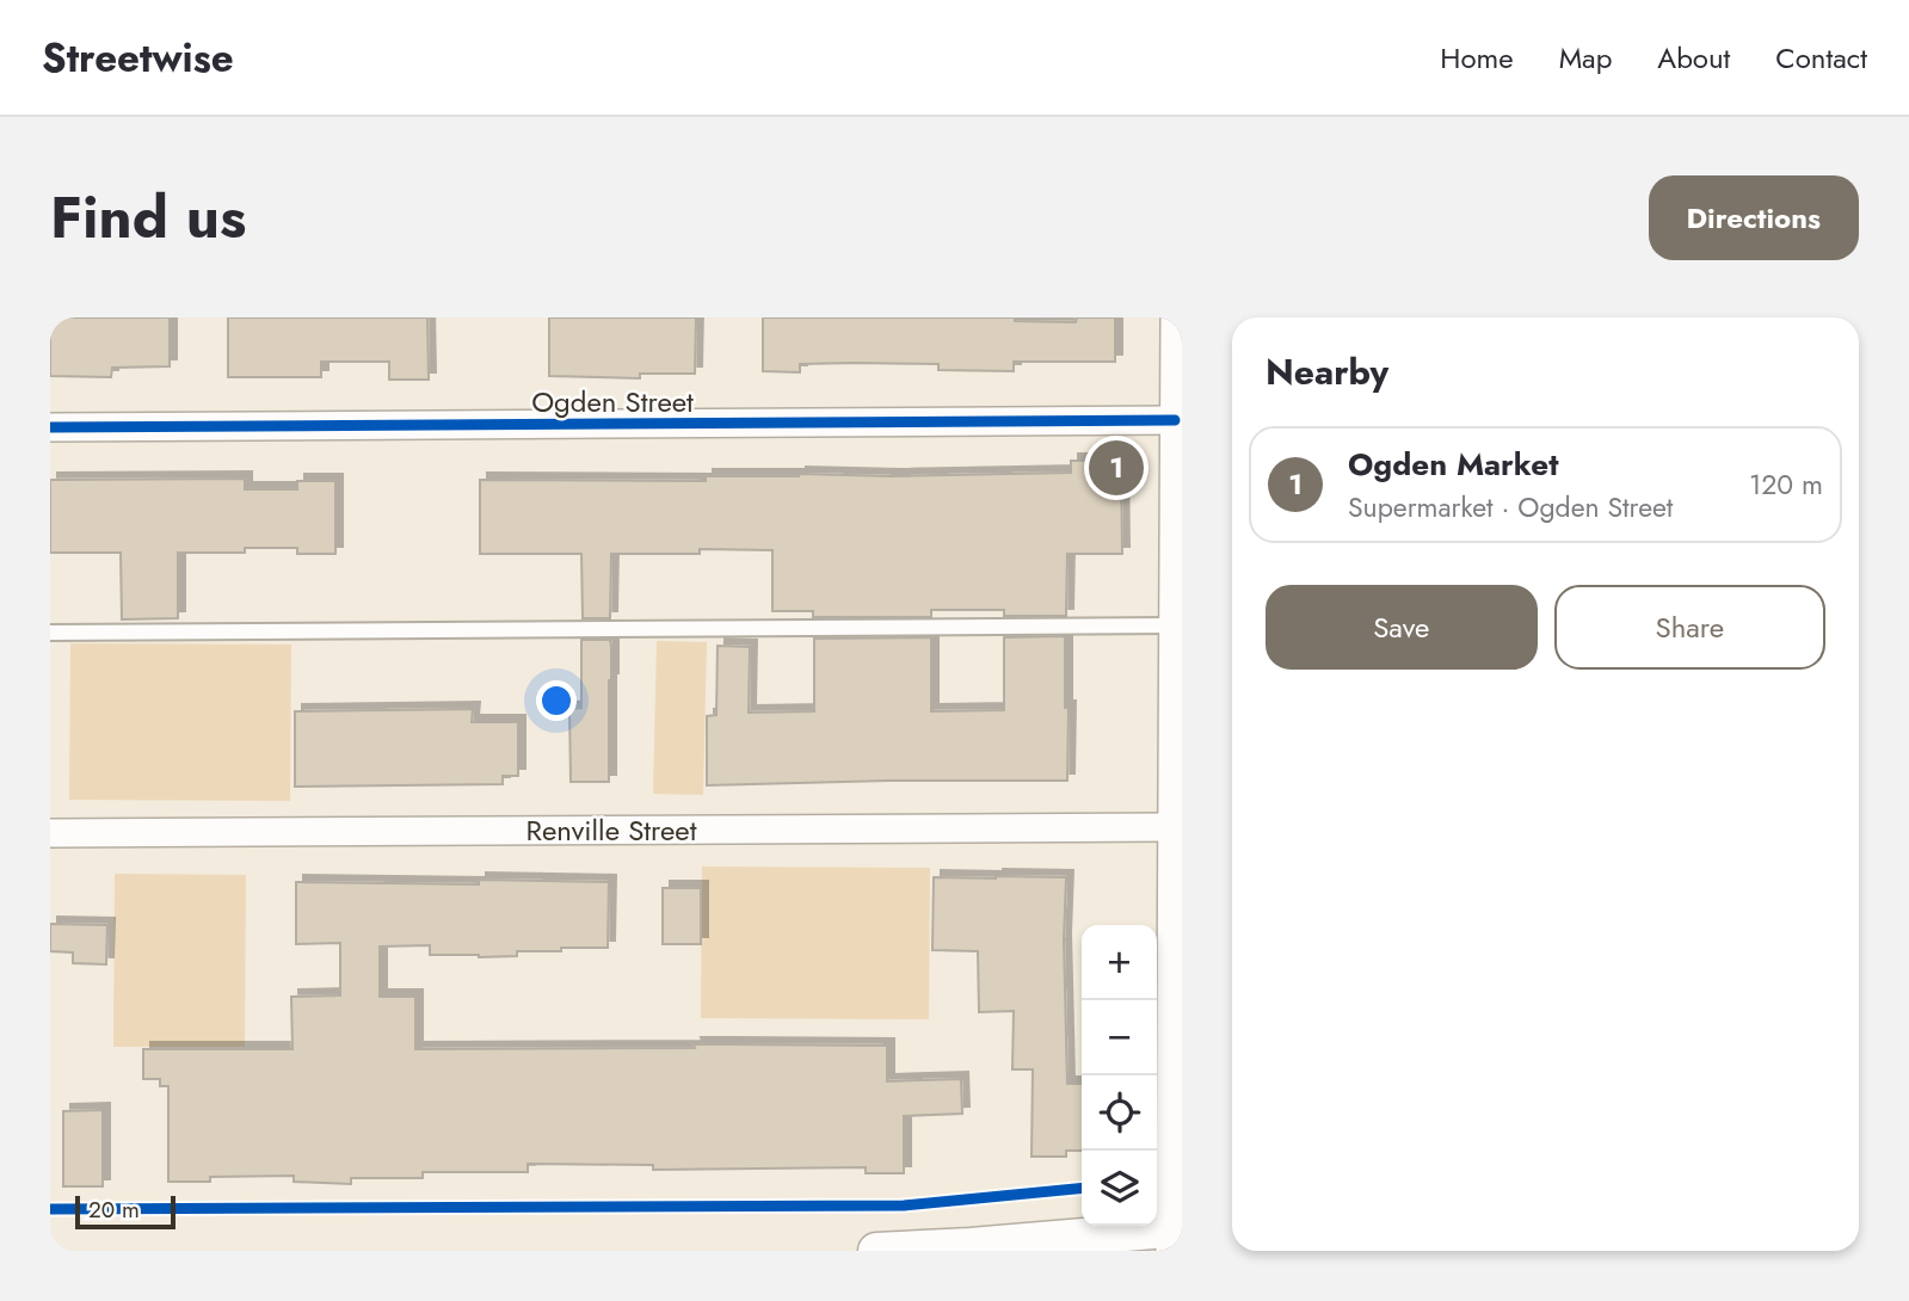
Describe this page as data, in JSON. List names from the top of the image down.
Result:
{
  "streets": {
    "street": ["Ogden Street", "Renville Street"]
  },
  "scale_bar": "20 m",
  "page": {
    "header": "Streetwise",
    "nav": [
      "Home",
      "Map",
      "About",
      "Contact"
    ],
    "title": "Find us",
    "buttons": [
      "Directions",
      ["Save", "Share"]
    ],
    "heading": "Nearby",
    "list": [
      {
        "mark": "1",
        "name": "Ogden Market",
        "note": "Supermarket · Ogden Street",
        "value": "120 m"
      }
    ],
    "pins": "1",
    "map_buttons": ["+", "−"],
    "scale": "20 m"
  }
}
